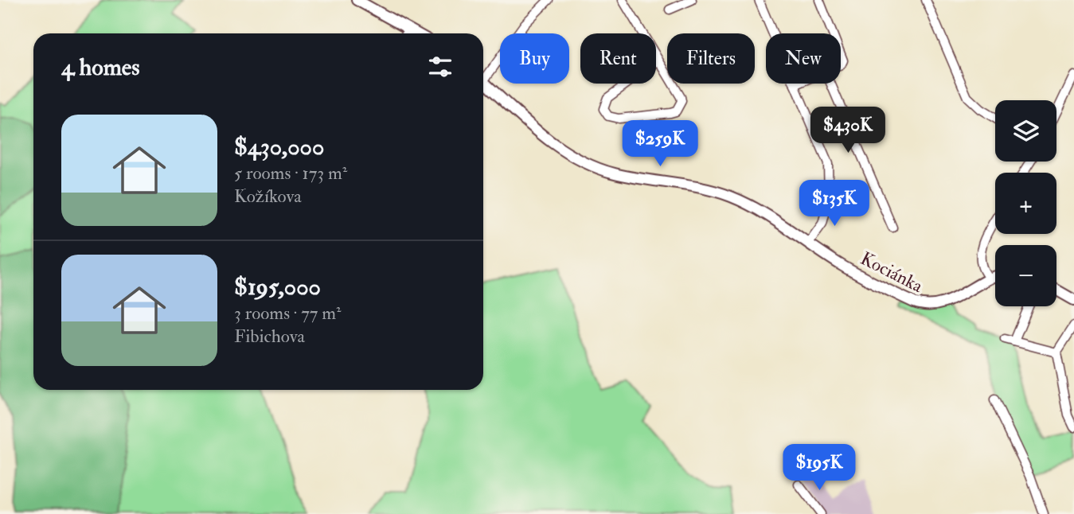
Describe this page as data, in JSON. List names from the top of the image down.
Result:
{
  "streets": {
    "street": ["Kociánka"]
  },
  "page": {
    "chip": [
      "Buy",
      "Rent",
      "Filters",
      "New"
    ],
    "heading": "4 homes",
    "map_buttons": ["+", "−"],
    "list": [
      {
        "name": "$430,000",
        "note": "5 rooms · 173 m² · Kožíkova"
      },
      {
        "name": "$195,000",
        "note": "3 rooms · 77 m² · Fibichova"
      }
    ],
    "price": [
      "$430K",
      "$259K",
      "$135K",
      "$195K"
    ]
  }
}
